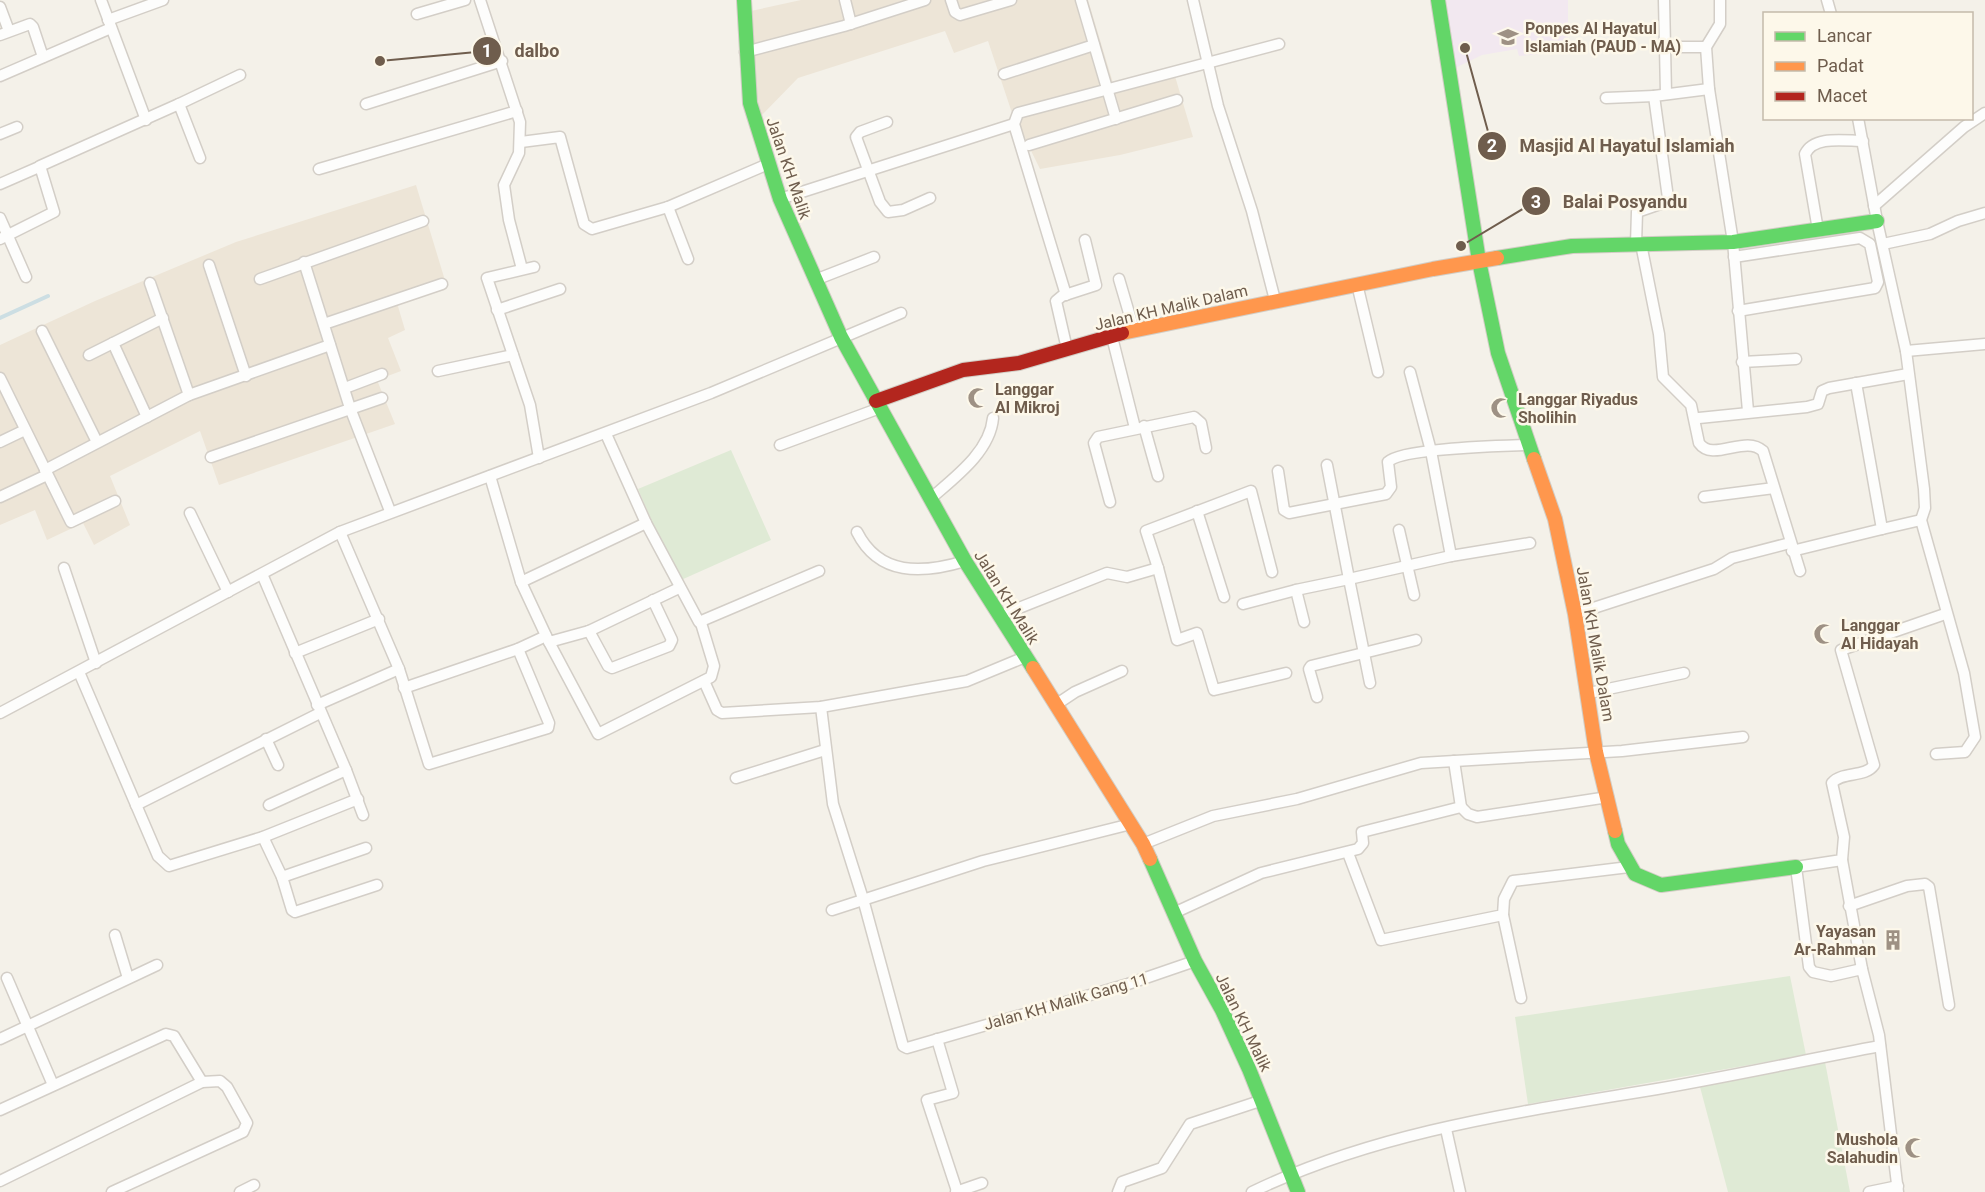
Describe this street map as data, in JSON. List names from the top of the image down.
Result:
{
  "streets": {
    "street": ["Jalan KH Malik", "Jalan KH Malik Dalam", "Jalan KH Malik Gang 11"]
  },
  "crossings": [
    ["Jalan KH Malik", "Jalan KH Malik Dalam"],
    ["Jalan KH Malik", "Jalan KH Malik Gang 11"]
  ],
  "places": {
    "school or university": ["Ponpes Al Hayatul Islamiah (PAUD - MA)"],
    "other": ["Masjid Al Hayatul Islamiah", "dalbo", "Balai Posyandu"],
    "mosque": [
      "Langgar Al Mikroj",
      "Langgar Riyadus Sholihin",
      "Langgar Al Hidayah",
      "Mushola Salahudin"
    ],
    "building": ["Yayasan Ar-Rahman"]
  },
  "legend": ["Lancar", "Padat", "Macet"]
}
